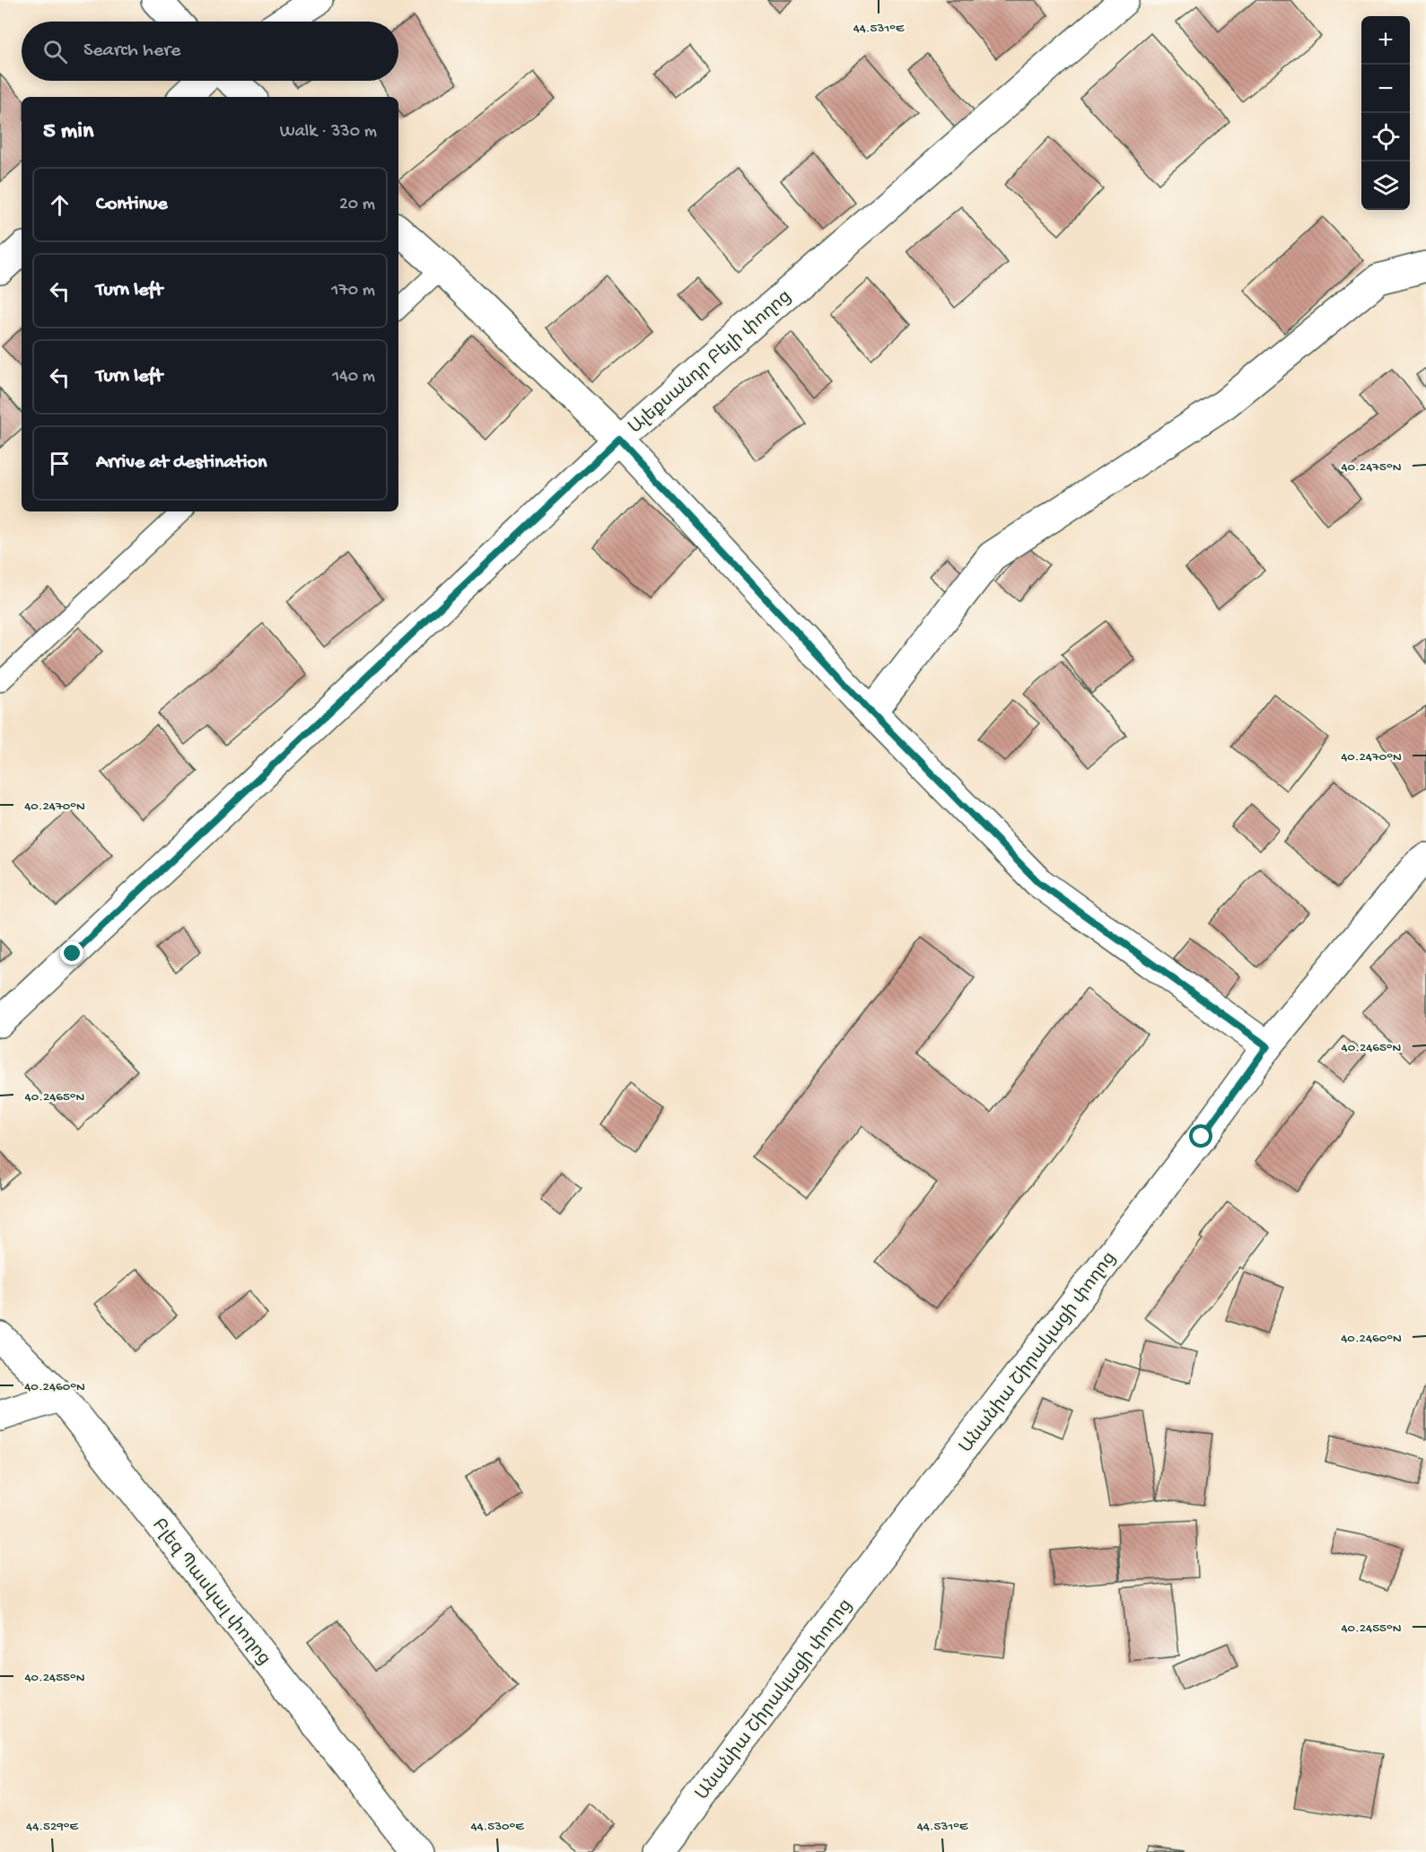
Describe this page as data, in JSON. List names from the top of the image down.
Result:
{
  "streets": {
    "street": ["Ալեքսանդր Բելի փողոց", "Անանիա Շիրակացի փողոց", "Բլեզ Պասկալ փողոց"]
  },
  "page": {
    "map_buttons": ["+", "−"],
    "search": "Search here",
    "heading": ["5 min", "Walk · 330 m"],
    "list": [
      ["Continue", "20 m"],
      ["Turn left", "170 m"],
      ["Turn left", "140 m"],
      "Arrive at destination"
    ]
  },
  "coordinates": [
    "44.531°E",
    "40.2475°N",
    "40.2470°N",
    "40.2465°N",
    "40.2460°N",
    "40.2455°N",
    "44.529°E",
    "44.530°E"
  ]
}
